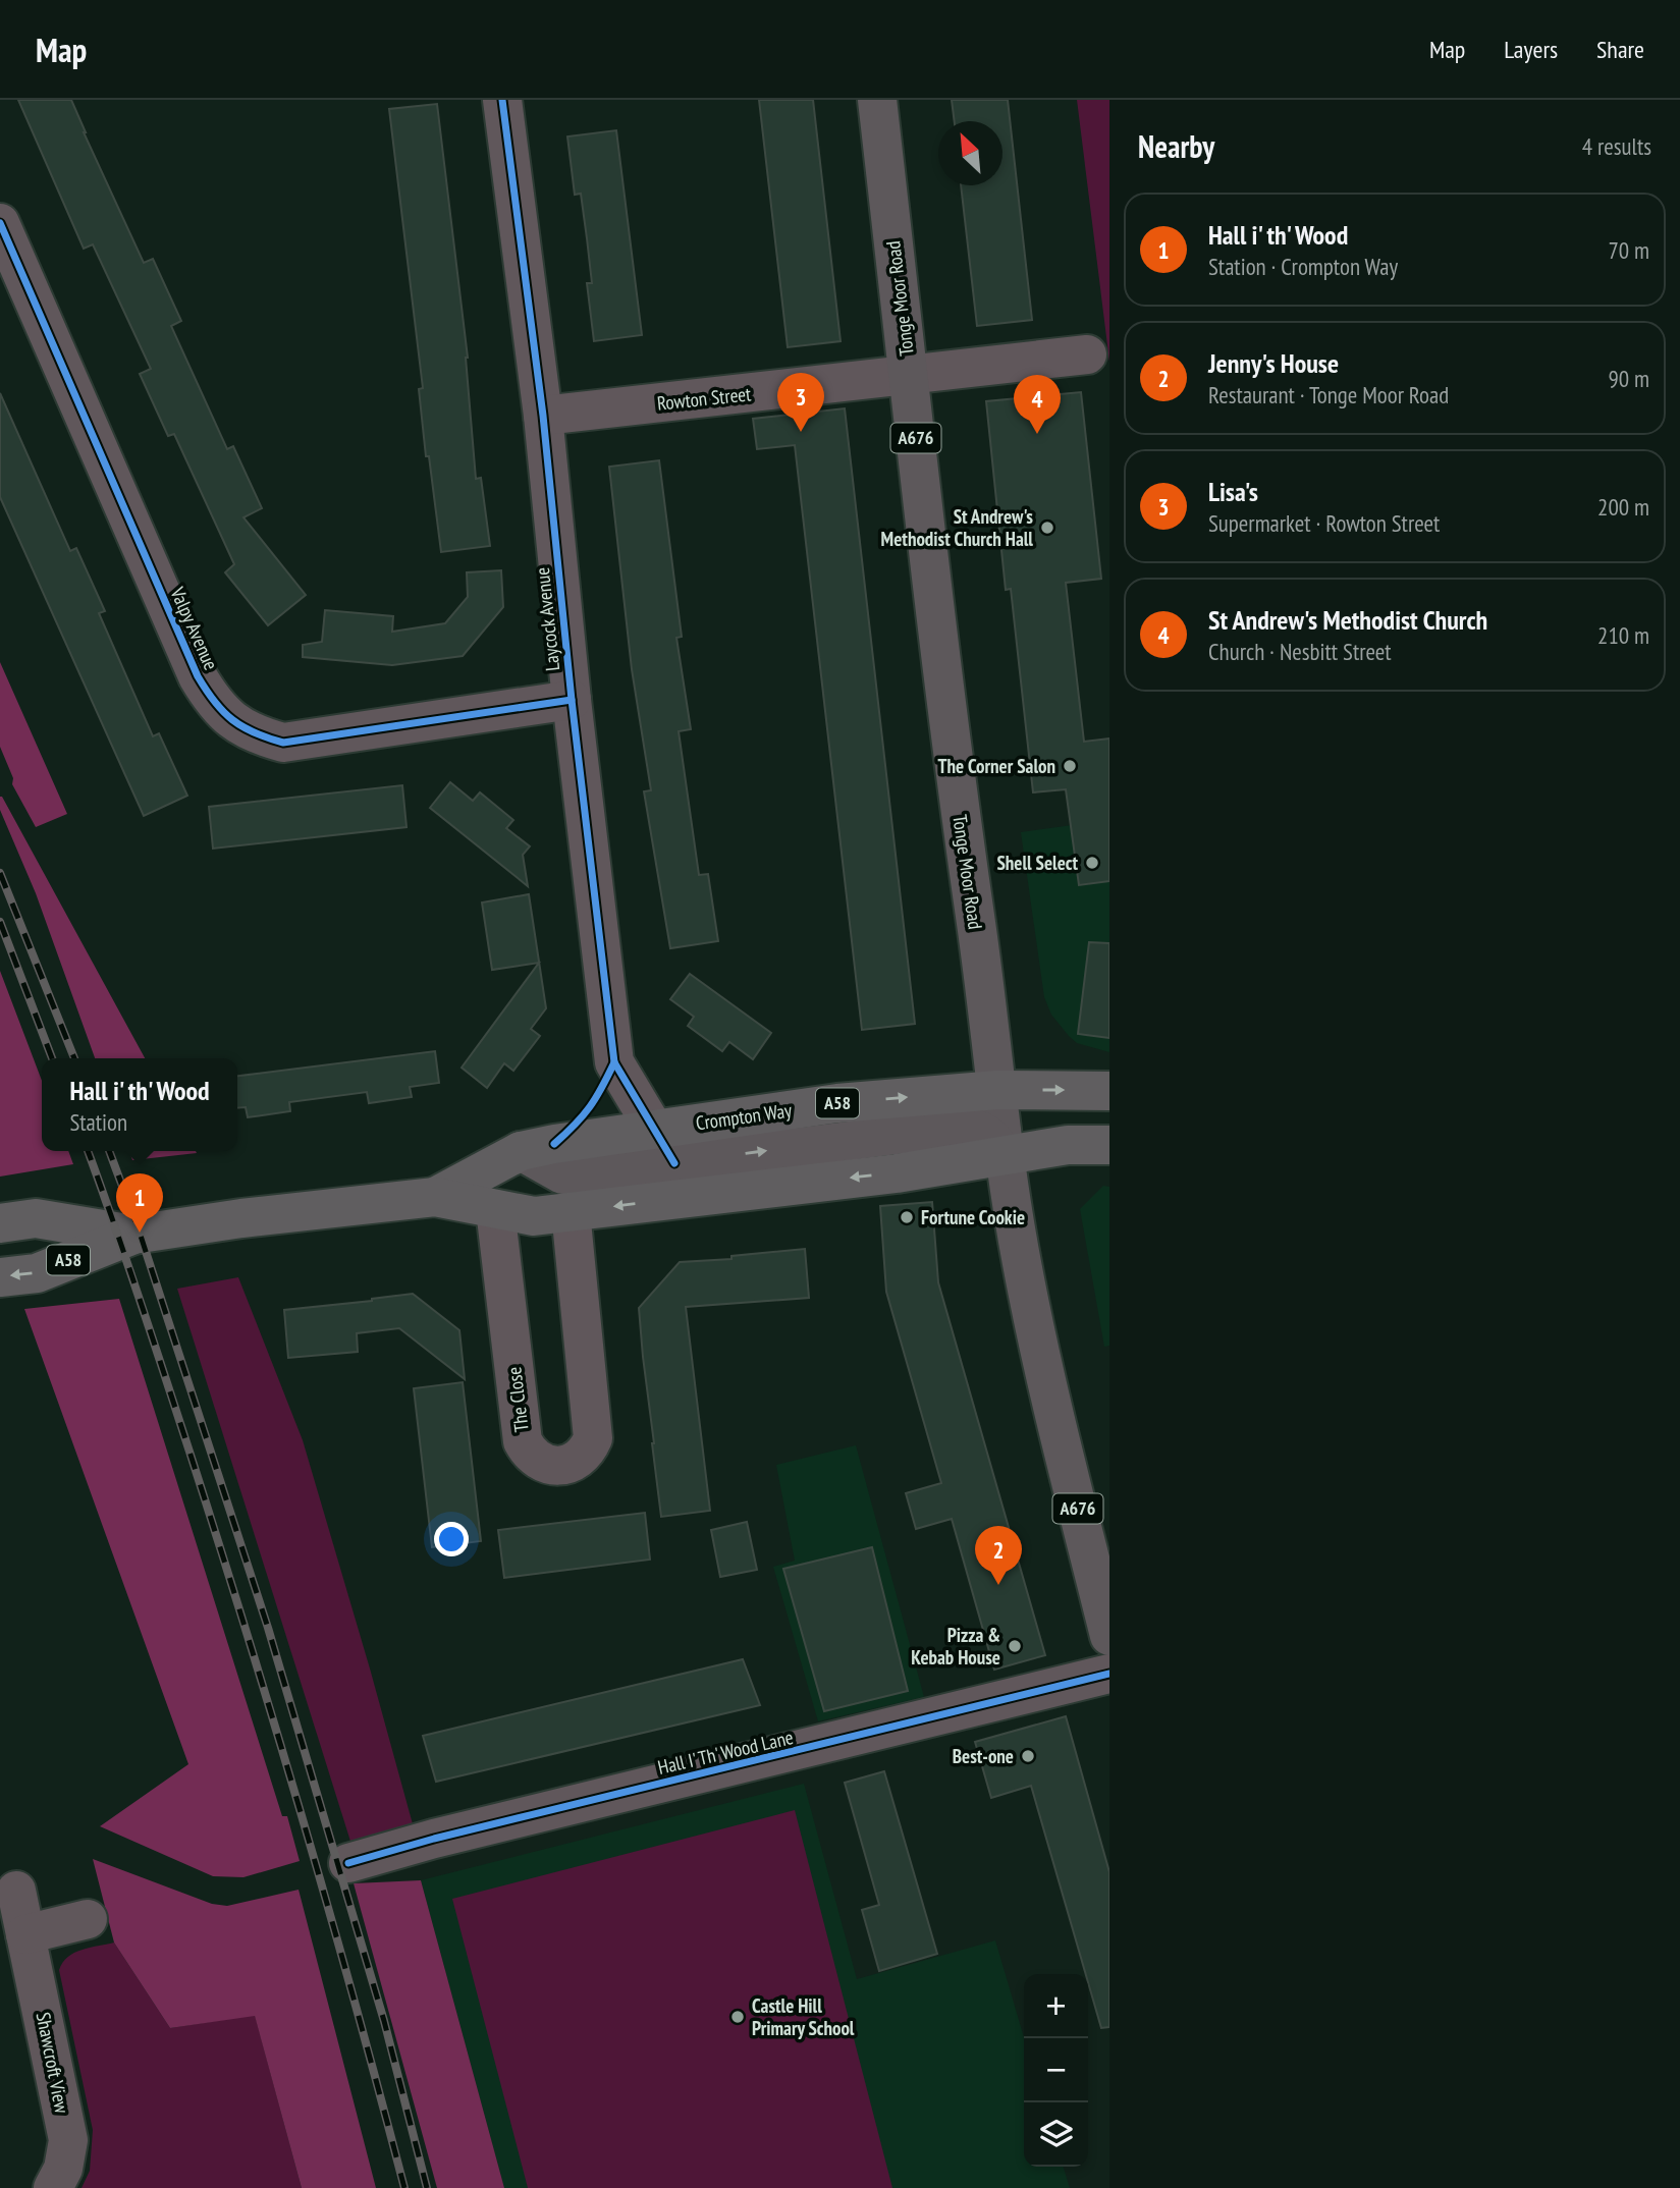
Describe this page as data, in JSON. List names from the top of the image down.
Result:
{
  "streets": {
    "highway": ["A58", "Crompton Way"],
    "main road": ["Tonge Moor Road", "A676"],
    "street": [
      "Rowton Street",
      "Laycock Avenue",
      "Valpy Avenue",
      "The Close",
      "Hall I' Th' Wood Lane",
      "Shawcroft View"
    ]
  },
  "crossings": [
    ["Tonge Moor Road", "Rowton Street"],
    ["Tonge Moor Road", "Crompton Way"],
    ["Rowton Street", "Laycock Avenue"],
    ["Laycock Avenue", "Valpy Avenue"],
    ["Laycock Avenue", "Crompton Way"],
    ["Crompton Way", "The Close"]
  ],
  "places": [
    "St Andrew's Methodist Church Hall",
    "The Corner Salon",
    "Shell Select",
    "Fortune Cookie",
    "Pizza & Kebab House",
    "Best-one",
    "Castle Hill Primary School"
  ],
  "north": "top left",
  "page": {
    "header": "Map",
    "nav": ["Map", "Layers", "Share"],
    "heading": ["Nearby", "4 results"],
    "list": [
      {
        "mark": "1",
        "name": "Hall i' th' Wood",
        "note": "Station · Crompton Way",
        "value": "70 m"
      },
      {
        "mark": "2",
        "name": "Jenny's House",
        "note": "Restaurant · Tonge Moor Road",
        "value": "90 m"
      },
      {
        "mark": "3",
        "name": "Lisa's",
        "note": "Supermarket · Rowton Street",
        "value": "200 m"
      },
      {
        "mark": "4",
        "name": "St Andrew's Methodist Church",
        "note": "Church · Nesbitt Street",
        "value": "210 m"
      }
    ],
    "pins": [
      "3",
      "4",
      "1",
      "2"
    ],
    "popup": ["Hall i' th' Wood", "Station"],
    "map_buttons": ["+", "−"]
  }
}
